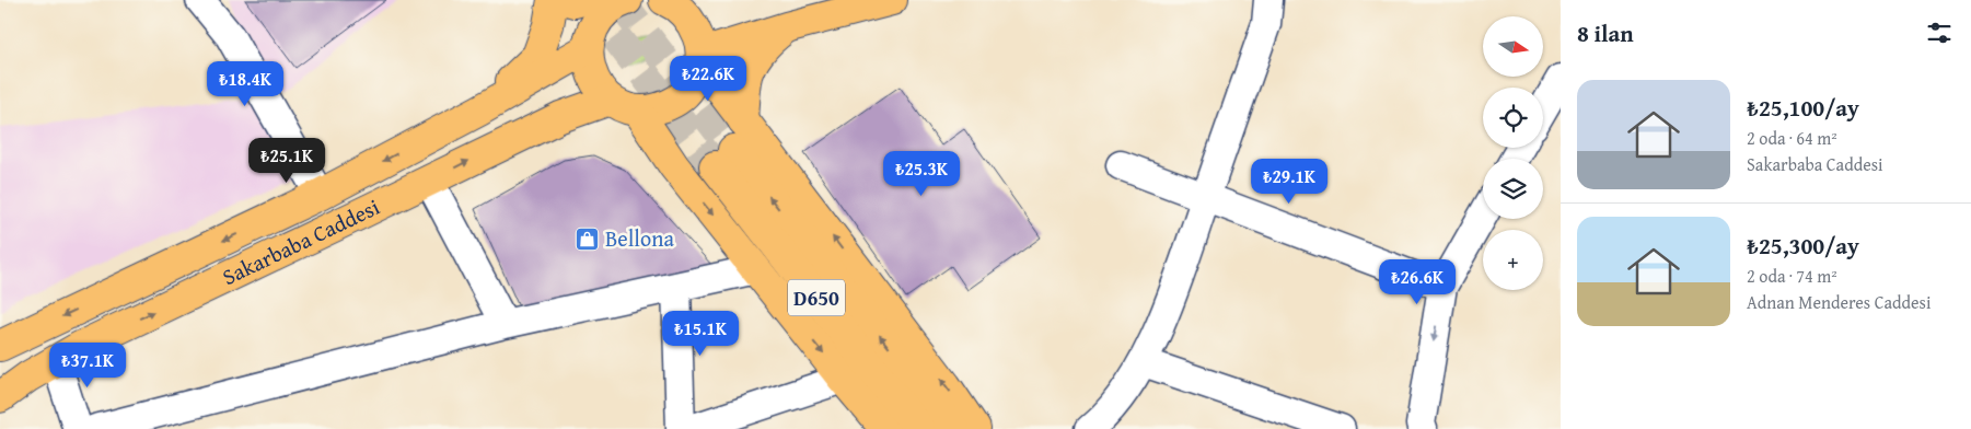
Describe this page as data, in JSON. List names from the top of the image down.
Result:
{
  "streets": {
    "main road": ["Sakarbaba Caddesi", "D650"]
  },
  "places": {
    "shop": ["Bellona"]
  },
  "north": "right",
  "page": {
    "heading": "8 ilan",
    "map_buttons": "+",
    "price": [
      "₺22.6K",
      "₺18.4K",
      "₺25.1K",
      "₺25.3K",
      "₺29.1K",
      "₺26.6K",
      "₺15.1K",
      "₺37.1K"
    ],
    "list": [
      {
        "name": "₺25,100/ay",
        "note": "2 oda · 64 m² · Sakarbaba Caddesi"
      },
      {
        "name": "₺25,300/ay",
        "note": "2 oda · 74 m² · Adnan Menderes Caddesi"
      }
    ]
  }
}
